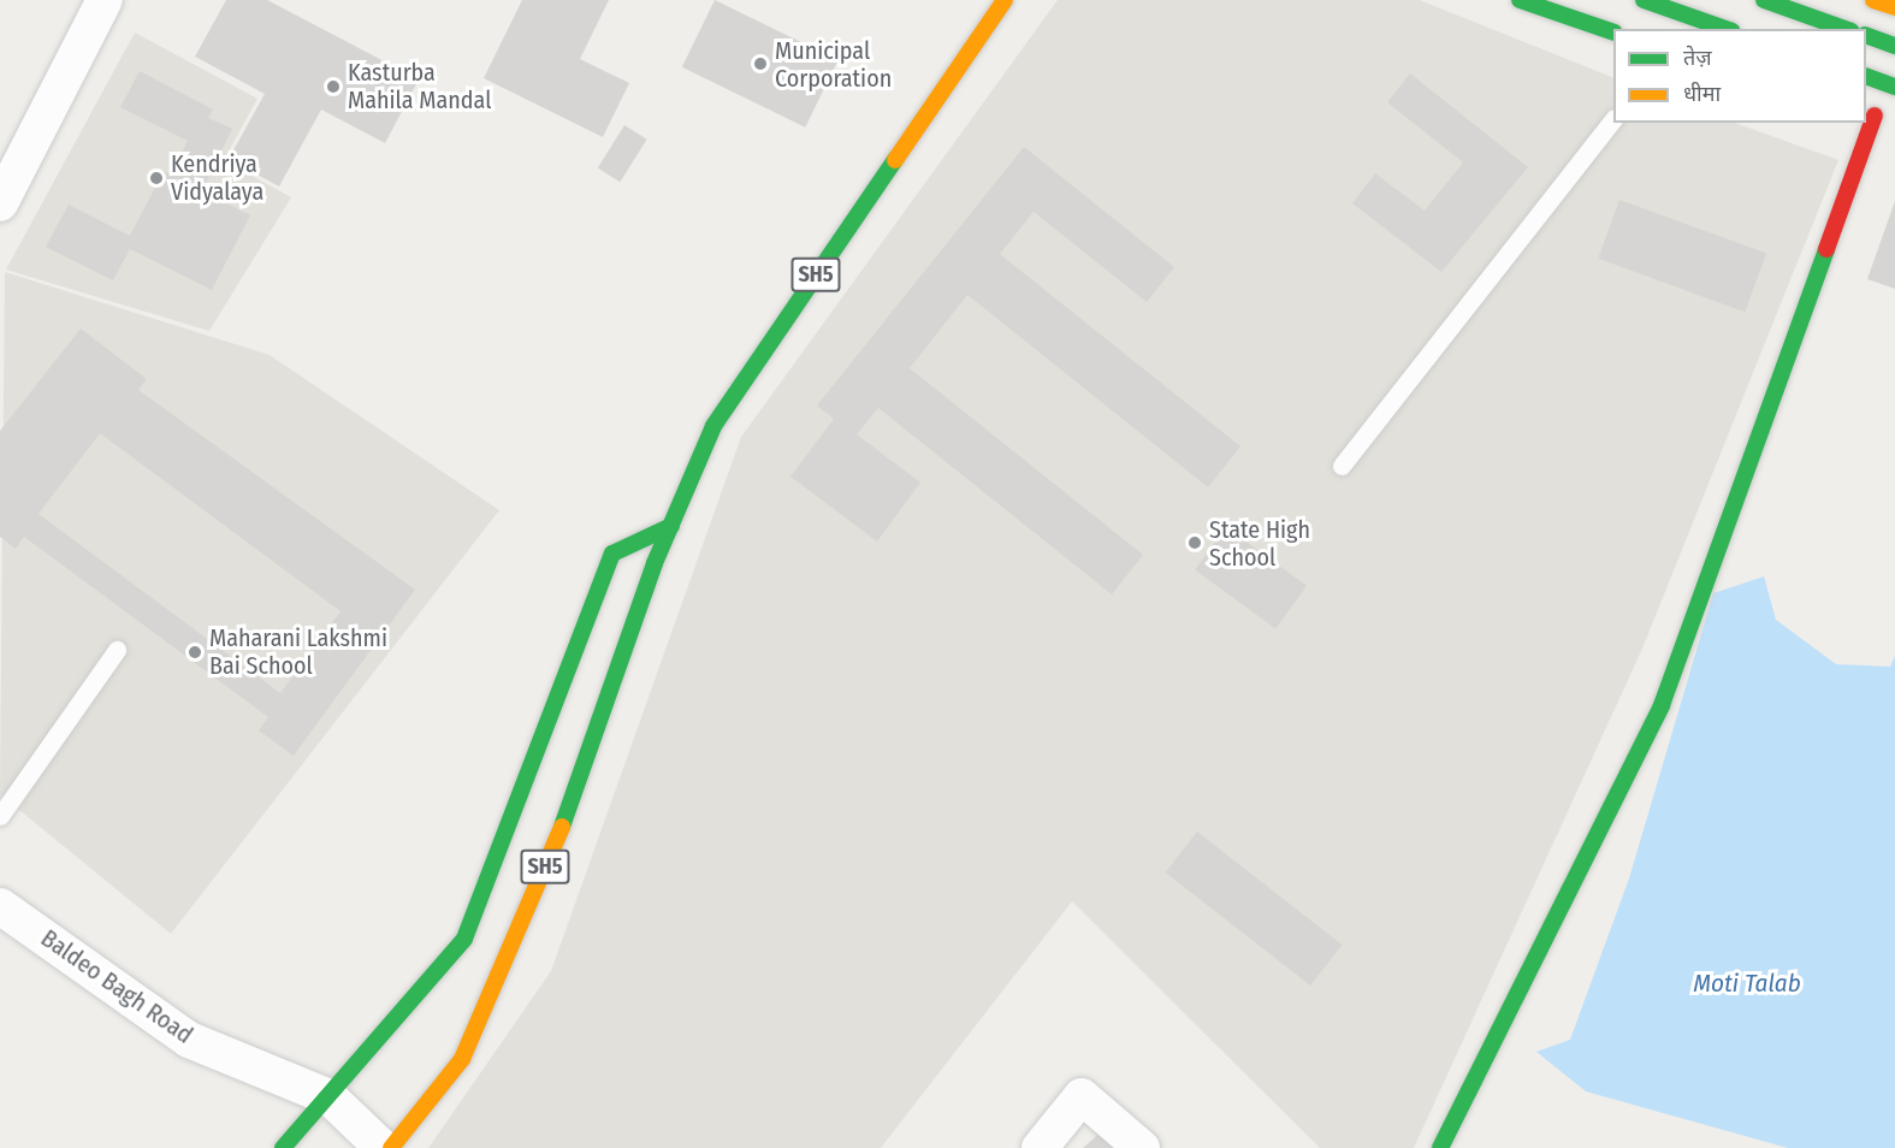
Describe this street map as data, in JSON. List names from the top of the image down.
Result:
{
  "streets": {
    "street": ["SH5", "Baldeo Bagh Road"]
  },
  "water": ["Moti Talab"],
  "places": [
    "Municipal Corporation",
    "Kasturba Mahila Mandal",
    "Kendriya Vidyalaya",
    "State High School",
    "Maharani Lakshmi Bai School"
  ],
  "legend": ["तेज़", "धीमा"]
}
